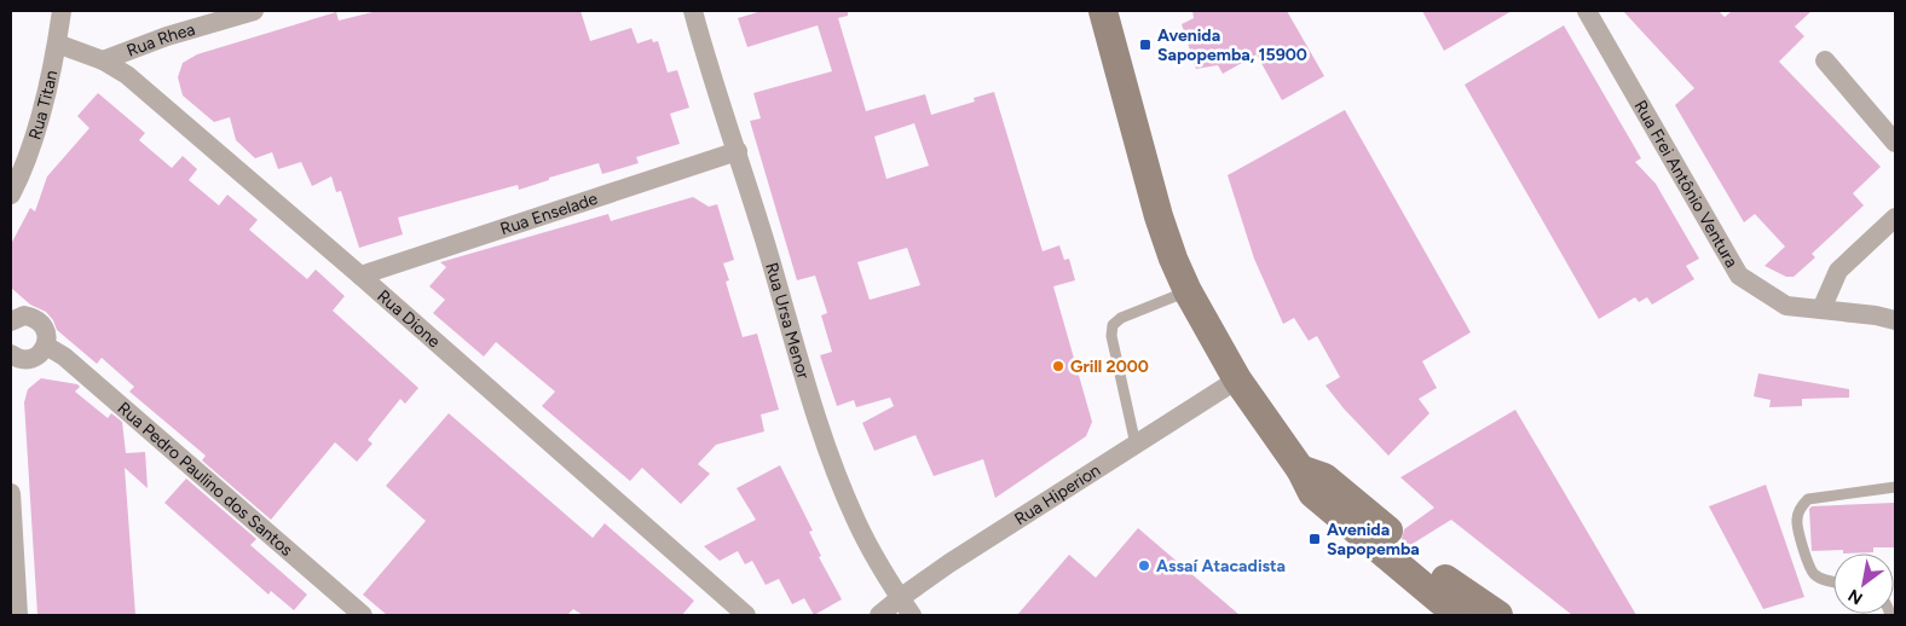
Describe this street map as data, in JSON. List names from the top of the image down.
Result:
{
  "streets": {
    "street": [
      "Rua Rhea",
      "Rua Titan",
      "Rua Frei Antônio Ventura",
      "Rua Enselade",
      "Rua Dione",
      "Rua Ursa Menor",
      "Rua Pedro Paulino dos Santos",
      "Rua Hiperion"
    ]
  },
  "crossings": [
    ["Rua Rhea", "Rua Dione"],
    ["Rua Titan", "Rua Dione"],
    ["Rua Enselade", "Rua Dione"],
    ["Rua Enselade", "Rua Ursa Menor"],
    ["Rua Ursa Menor", "Rua Hiperion"]
  ],
  "places": {
    "transit": ["Avenida Sapopemba, 15900", "Avenida Sapopemba"],
    "other": ["Grill 2000", "Assaí Atacadista"]
  },
  "north": "bottom left"
}
